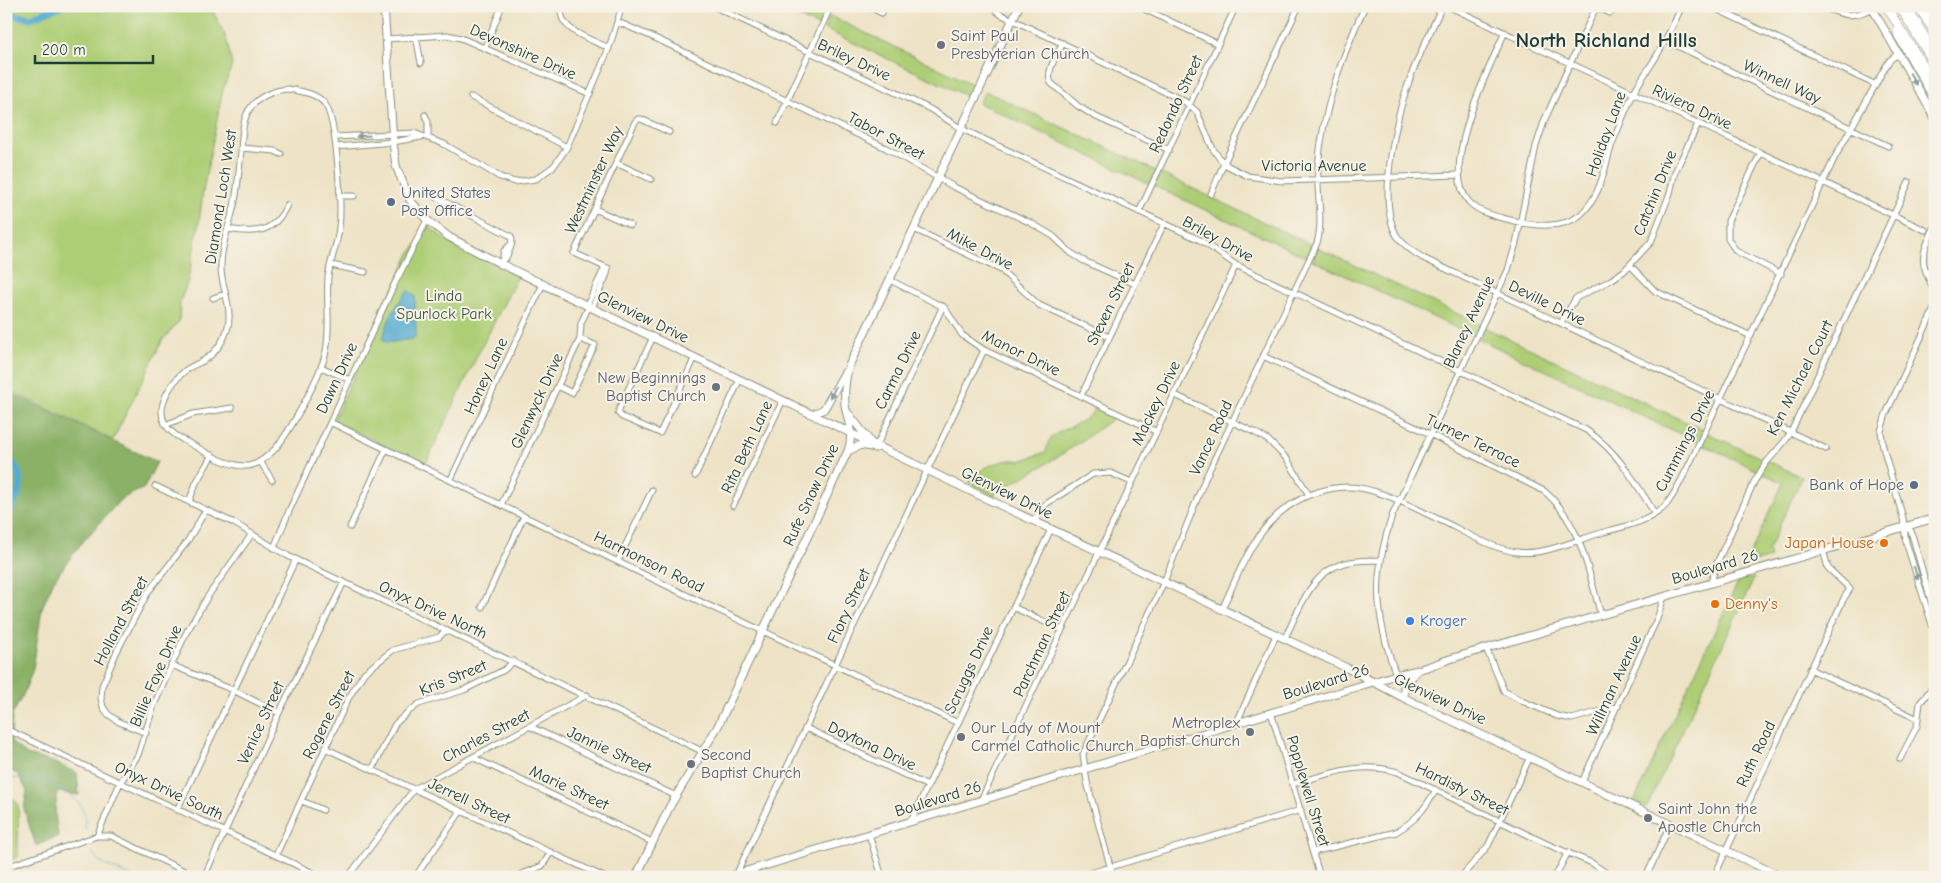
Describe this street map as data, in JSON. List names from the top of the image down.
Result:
{
  "streets": {
    "main road": ["Glenview Drive", "Rufe Snow Drive", "Boulevard 26"],
    "street": [
      "Devonshire Drive",
      "Briley Drive",
      "Winnell Way",
      "Redondo Street",
      "Riviera Drive",
      "Holiday Lane",
      "Tabor Street",
      "Victoria Avenue",
      "Westminster Way",
      "Catchin Drive",
      "Diamond Loch West",
      "Mike Drive",
      "Deville Drive",
      "Steven Street",
      "Blaney Avenue",
      "Manor Drive",
      "Carma Drive",
      "Honey Lane",
      "Dawn Drive",
      "Ken Michael Court",
      "Glenwyck Drive",
      "Mackey Drive",
      "Vance Road",
      "Turner Terrace",
      "Cummings Drive",
      "Rita Beth Lane",
      "Harmonson Road",
      "Flory Street",
      "Onyx Drive North",
      "Holland Street",
      "Parchman Street",
      "Scruggs Drive",
      "Billie Faye Drive",
      "Kris Street",
      "Willman Avenue",
      "Rogene Street",
      "Venice Street",
      "Charles Street",
      "Daytona Drive",
      "Jannie Street",
      "Ruth Road",
      "Marie Street",
      "Hardisty Street",
      "Onyx Drive South",
      "Popplewell Street",
      "Jerrell Street"
    ]
  },
  "crossings": [
    ["Devonshire Drive", "Glenview Drive"],
    ["Briley Drive", "Redondo Street"],
    ["Briley Drive", "Steven Street"],
    ["Briley Drive", "Blaney Avenue"],
    ["Briley Drive", "Mackey Drive"],
    ["Briley Drive", "Vance Road"],
    ["Briley Drive", "Cummings Drive"],
    ["Briley Drive", "Rufe Snow Drive"],
    ["Winnell Way", "Holiday Lane"],
    ["Winnell Way", "Cummings Drive"],
    ["Redondo Street", "Victoria Avenue"],
    ["Riviera Drive", "Holiday Lane"],
    ["Riviera Drive", "Catchin Drive"],
    ["Riviera Drive", "Blaney Avenue"],
    ["Riviera Drive", "Ken Michael Court"],
    ["Riviera Drive", "Cummings Drive"],
    ["Holiday Lane", "Victoria Avenue"],
    ["Holiday Lane", "Blaney Avenue"],
    ["Tabor Street", "Steven Street"],
    ["Tabor Street", "Rufe Snow Drive"],
    ["Victoria Avenue", "Deville Drive"],
    ["Victoria Avenue", "Vance Road"],
    ["Westminster Way", "Glenwyck Drive"],
    ["Catchin Drive", "Deville Drive"],
    ["Mike Drive", "Steven Street"],
    ["Mike Drive", "Rufe Snow Drive"],
    ["Deville Drive", "Blaney Avenue"],
    ["Deville Drive", "Ken Michael Court"],
    ["Deville Drive", "Cummings Drive"],
    ["Steven Street", "Manor Drive"],
    ["Glenview Drive", "Carma Drive"],
    ["Glenview Drive", "Honey Lane"],
    ["Glenview Drive", "Dawn Drive"],
    ["Glenview Drive", "Glenwyck Drive"],
    ["Glenview Drive", "Mackey Drive"],
    ["Glenview Drive", "Vance Road"],
    ["Glenview Drive", "Cummings Drive"],
    ["Glenview Drive", "Rita Beth Lane"],
    ["Glenview Drive", "Rufe Snow Drive"],
    ["Glenview Drive", "Boulevard 26"],
    ["Glenview Drive", "Flory Street"],
    ["Glenview Drive", "Parchman Street"],
    ["Glenview Drive", "Scruggs Drive"],
    ["Glenview Drive", "Willman Avenue"],
    ["Glenview Drive", "Ruth Road"],
    ["Blaney Avenue", "Turner Terrace"],
    ["Blaney Avenue", "Cummings Drive"],
    ["Blaney Avenue", "Boulevard 26"],
    ["Manor Drive", "Carma Drive"],
    ["Manor Drive", "Mackey Drive"],
    ["Manor Drive", "Rufe Snow Drive"],
    ["Manor Drive", "Flory Street"],
    ["Honey Lane", "Harmonson Road"],
    ["Dawn Drive", "Harmonson Road"],
    ["Dawn Drive", "Onyx Drive North"],
    ["Ken Michael Court", "Boulevard 26"],
    ["Glenwyck Drive", "Harmonson Road"],
    ["Mackey Drive", "Parchman Street"],
    ["Vance Road", "Turner Terrace"],
    ["Vance Road", "Boulevard 26"],
    ["Turner Terrace", "Cummings Drive"],
    ["Turner Terrace", "Boulevard 26"],
    ["Rufe Snow Drive", "Harmonson Road"],
    ["Rufe Snow Drive", "Onyx Drive North"],
    ["Rufe Snow Drive", "Jannie Street"],
    ["Rufe Snow Drive", "Marie Street"],
    ["Harmonson Road", "Flory Street"],
    ["Harmonson Road", "Scruggs Drive"],
    ["Boulevard 26", "Flory Street"],
    ["Boulevard 26", "Parchman Street"],
    ["Boulevard 26", "Scruggs Drive"],
    ["Boulevard 26", "Willman Avenue"],
    ["Boulevard 26", "Ruth Road"],
    ["Boulevard 26", "Popplewell Street"],
    ["Flory Street", "Daytona Drive"],
    ["Onyx Drive North", "Holland Street"],
    ["Onyx Drive North", "Billie Faye Drive"],
    ["Onyx Drive North", "Kris Street"],
    ["Onyx Drive North", "Rogene Street"],
    ["Onyx Drive North", "Venice Street"],
    ["Onyx Drive North", "Charles Street"],
    ["Holland Street", "Billie Faye Drive"],
    ["Scruggs Drive", "Daytona Drive"],
    ["Billie Faye Drive", "Onyx Drive South"],
    ["Kris Street", "Jerrell Street"],
    ["Rogene Street", "Onyx Drive South"],
    ["Rogene Street", "Jerrell Street"],
    ["Venice Street", "Onyx Drive South"],
    ["Charles Street", "Jannie Street"],
    ["Charles Street", "Marie Street"],
    ["Charles Street", "Jerrell Street"],
    ["Hardisty Street", "Popplewell Street"]
  ],
  "districts": ["North Richland Hills"],
  "parks": ["Linda Spurlock Park"],
  "places": [
    "Saint Paul Presbyterian Church",
    "United States Post Office",
    "New Beginnings Baptist Church",
    "Bank of Hope",
    "Japan House",
    "Denny's",
    "Kroger",
    "Metroplex Baptist Church",
    "Our Lady of Mount Carmel Catholic Church",
    "Second Baptist Church",
    "Saint John the Apostle Church"
  ],
  "scale_bar": "200 m"
}
